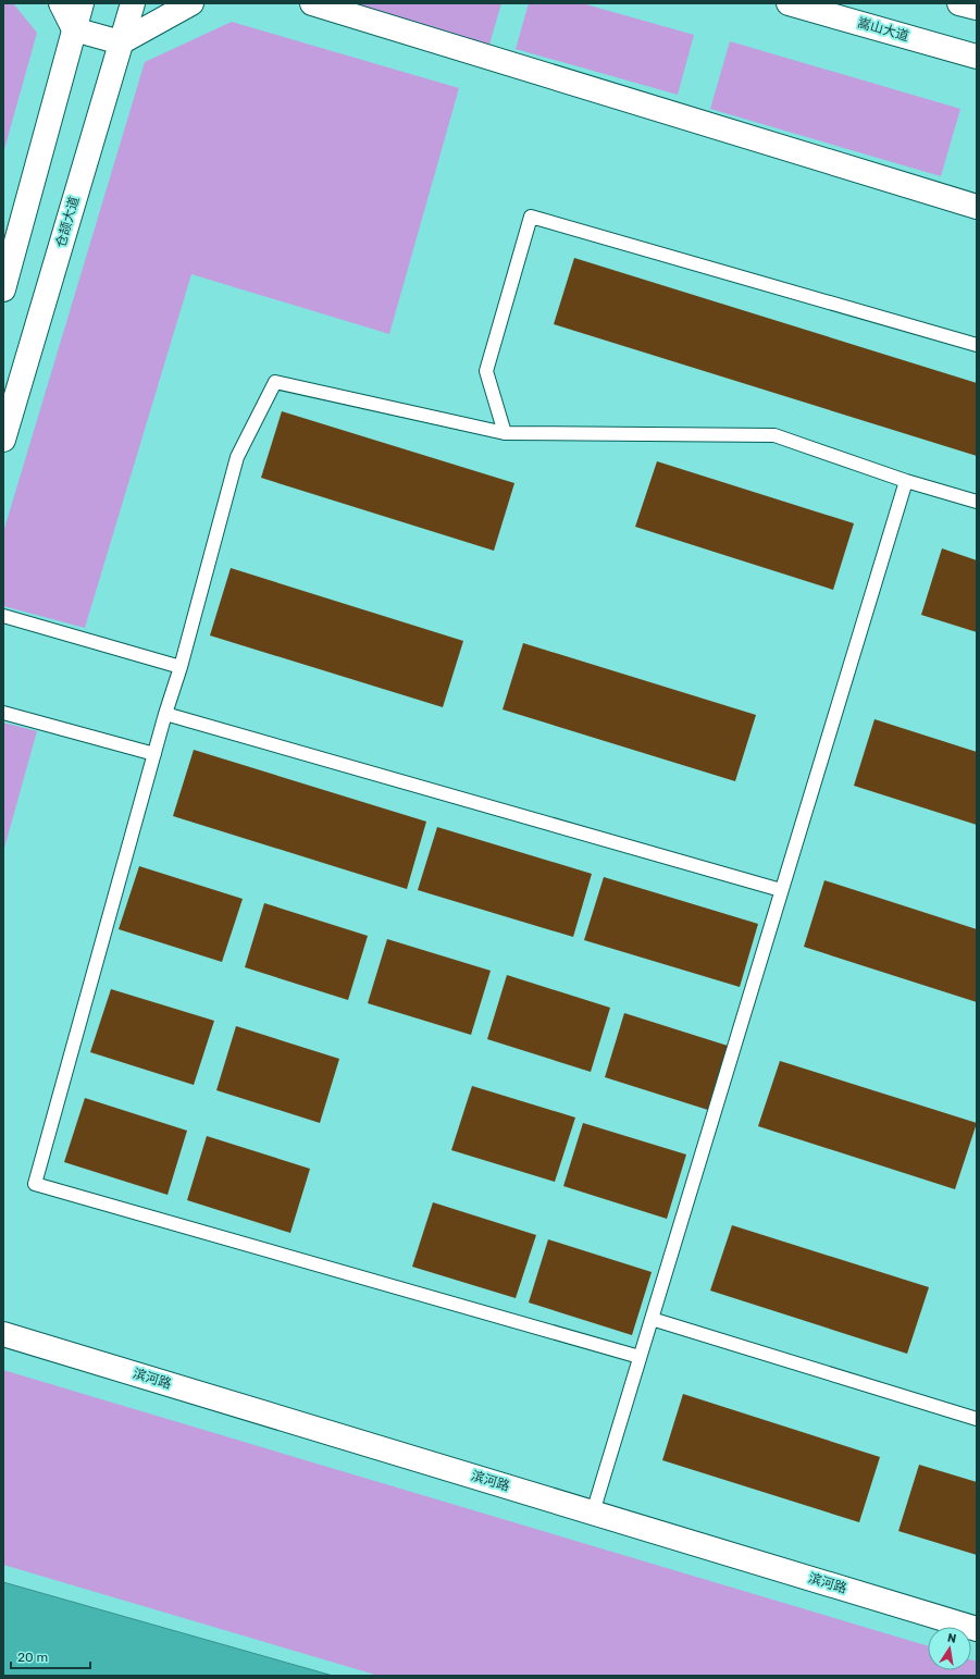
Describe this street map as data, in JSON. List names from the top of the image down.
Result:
{
  "streets": {
    "main road": ["嵩山大道", "仓颉大道", "滨河路"]
  },
  "scale_bar": "20 m",
  "north": "top"
}
